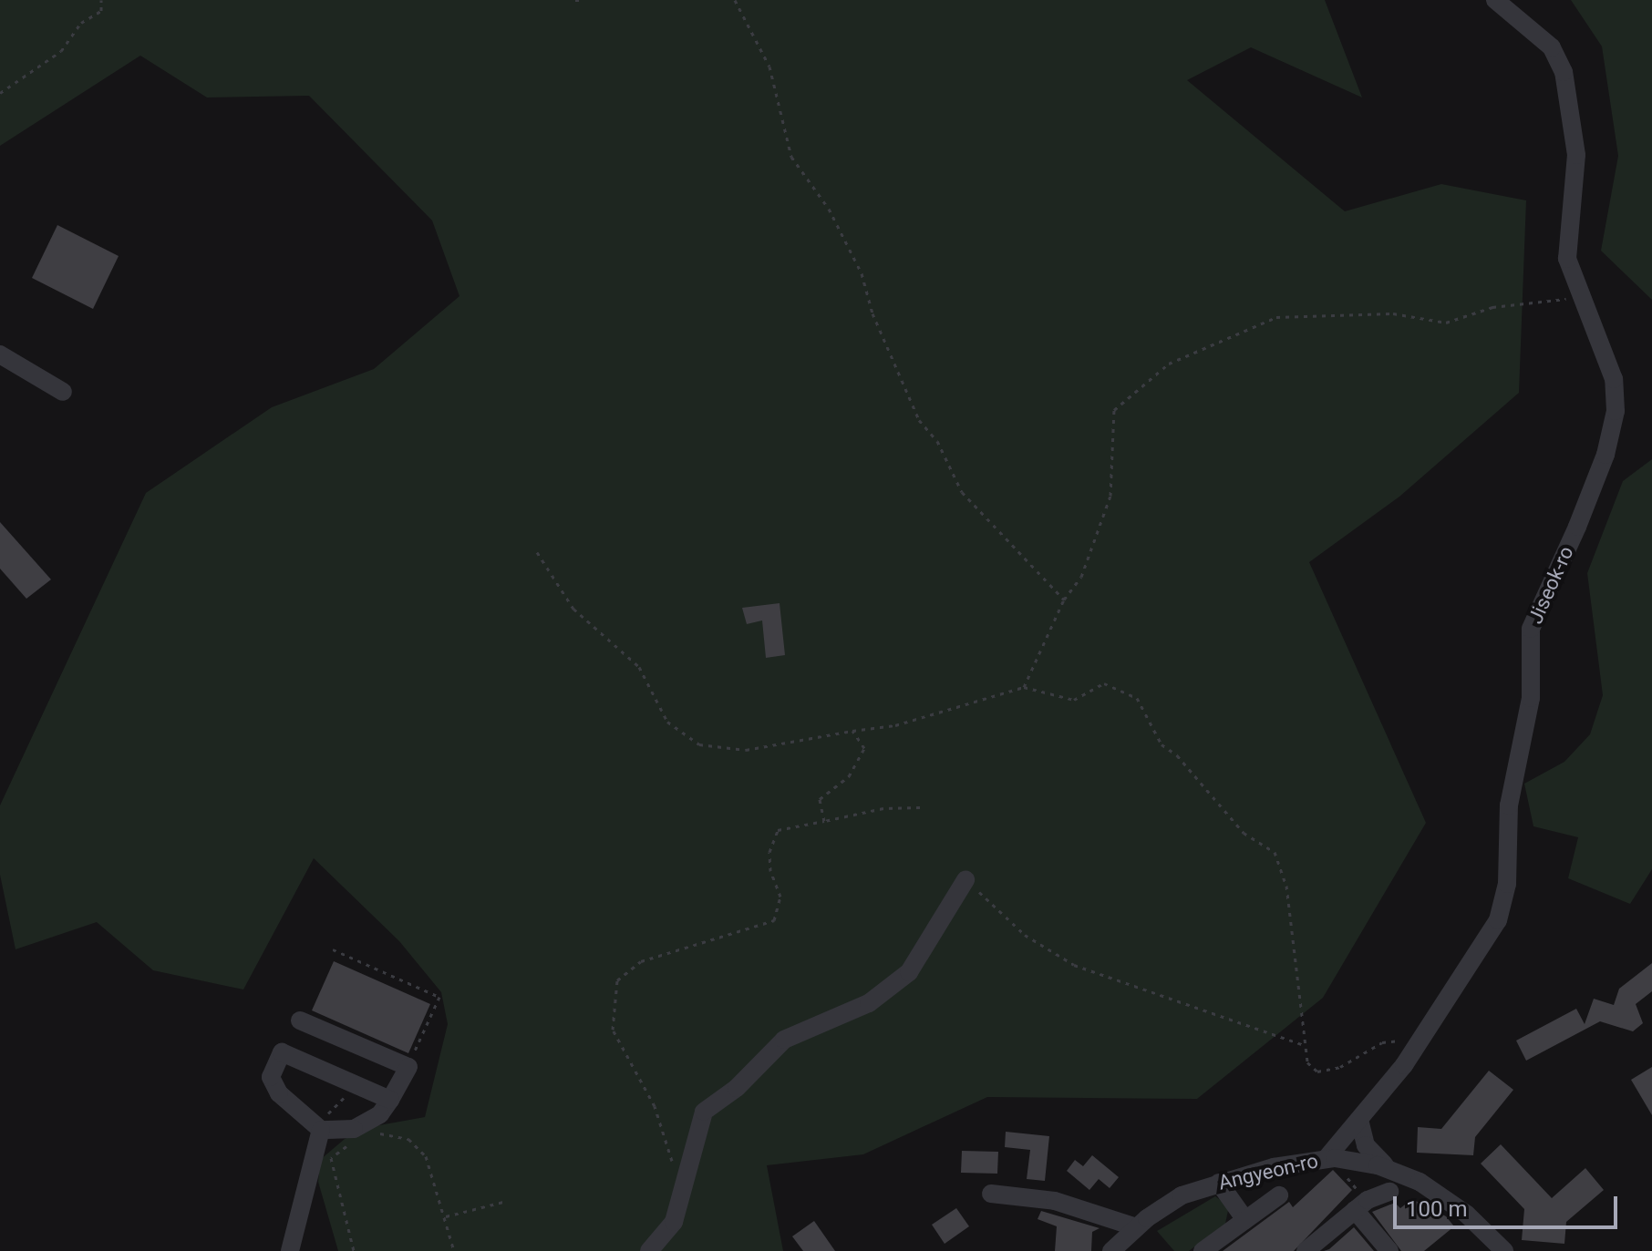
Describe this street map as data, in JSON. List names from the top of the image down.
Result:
{
  "streets": {
    "street": ["Jiseok-ro", "Angyeon-ro"]
  },
  "crossings": [
    ["Jiseok-ro", "Angyeon-ro"]
  ],
  "scale_bar": "100 m"
}
